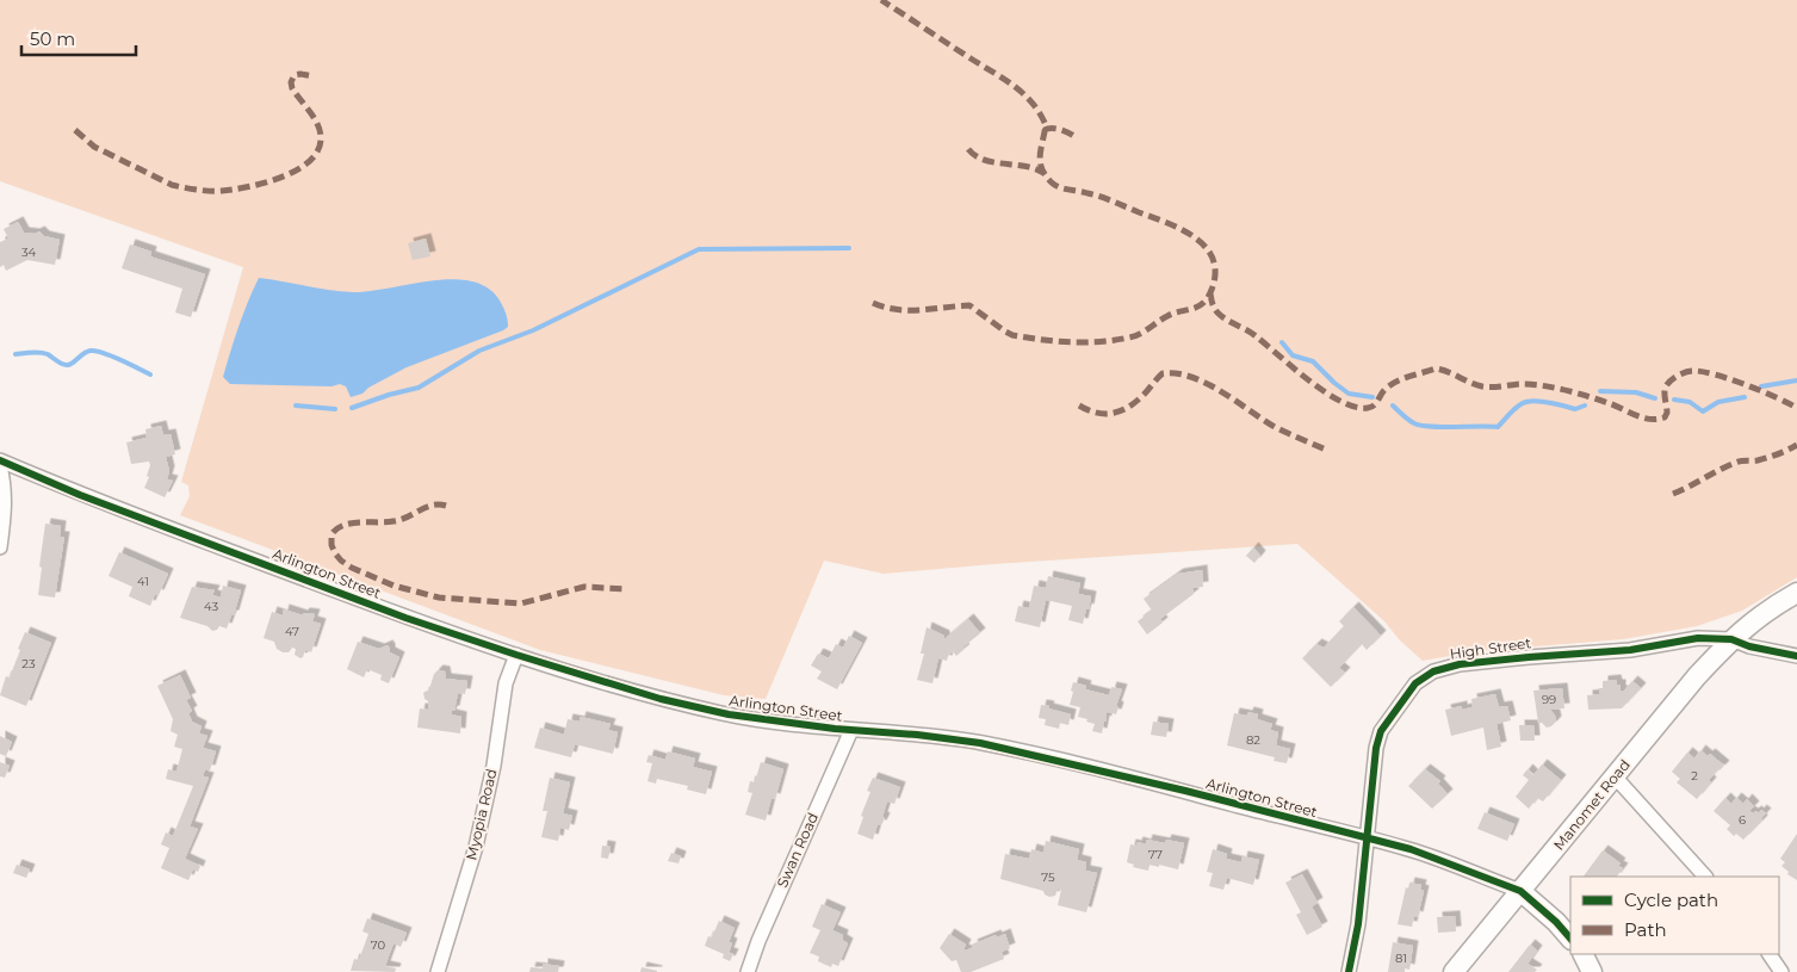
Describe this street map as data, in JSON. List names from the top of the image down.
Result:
{
  "streets": {
    "main road": ["Arlington Street", "Manomet Road"],
    "street": ["High Street", "Myopia Road", "Swan Road"]
  },
  "crossings": [
    ["Arlington Street", "High Street"],
    ["Arlington Street", "Manomet Road"],
    ["Arlington Street", "Myopia Road"],
    ["Arlington Street", "Swan Road"],
    ["High Street", "Manomet Road"]
  ],
  "house_numbers": [
    "34",
    "41",
    "43",
    "47",
    "23",
    "99",
    "82",
    "2",
    "6",
    "77",
    "75",
    "70",
    "81"
  ],
  "legend": ["Cycle path", "Path"],
  "scale_bar": "50 m"
}
